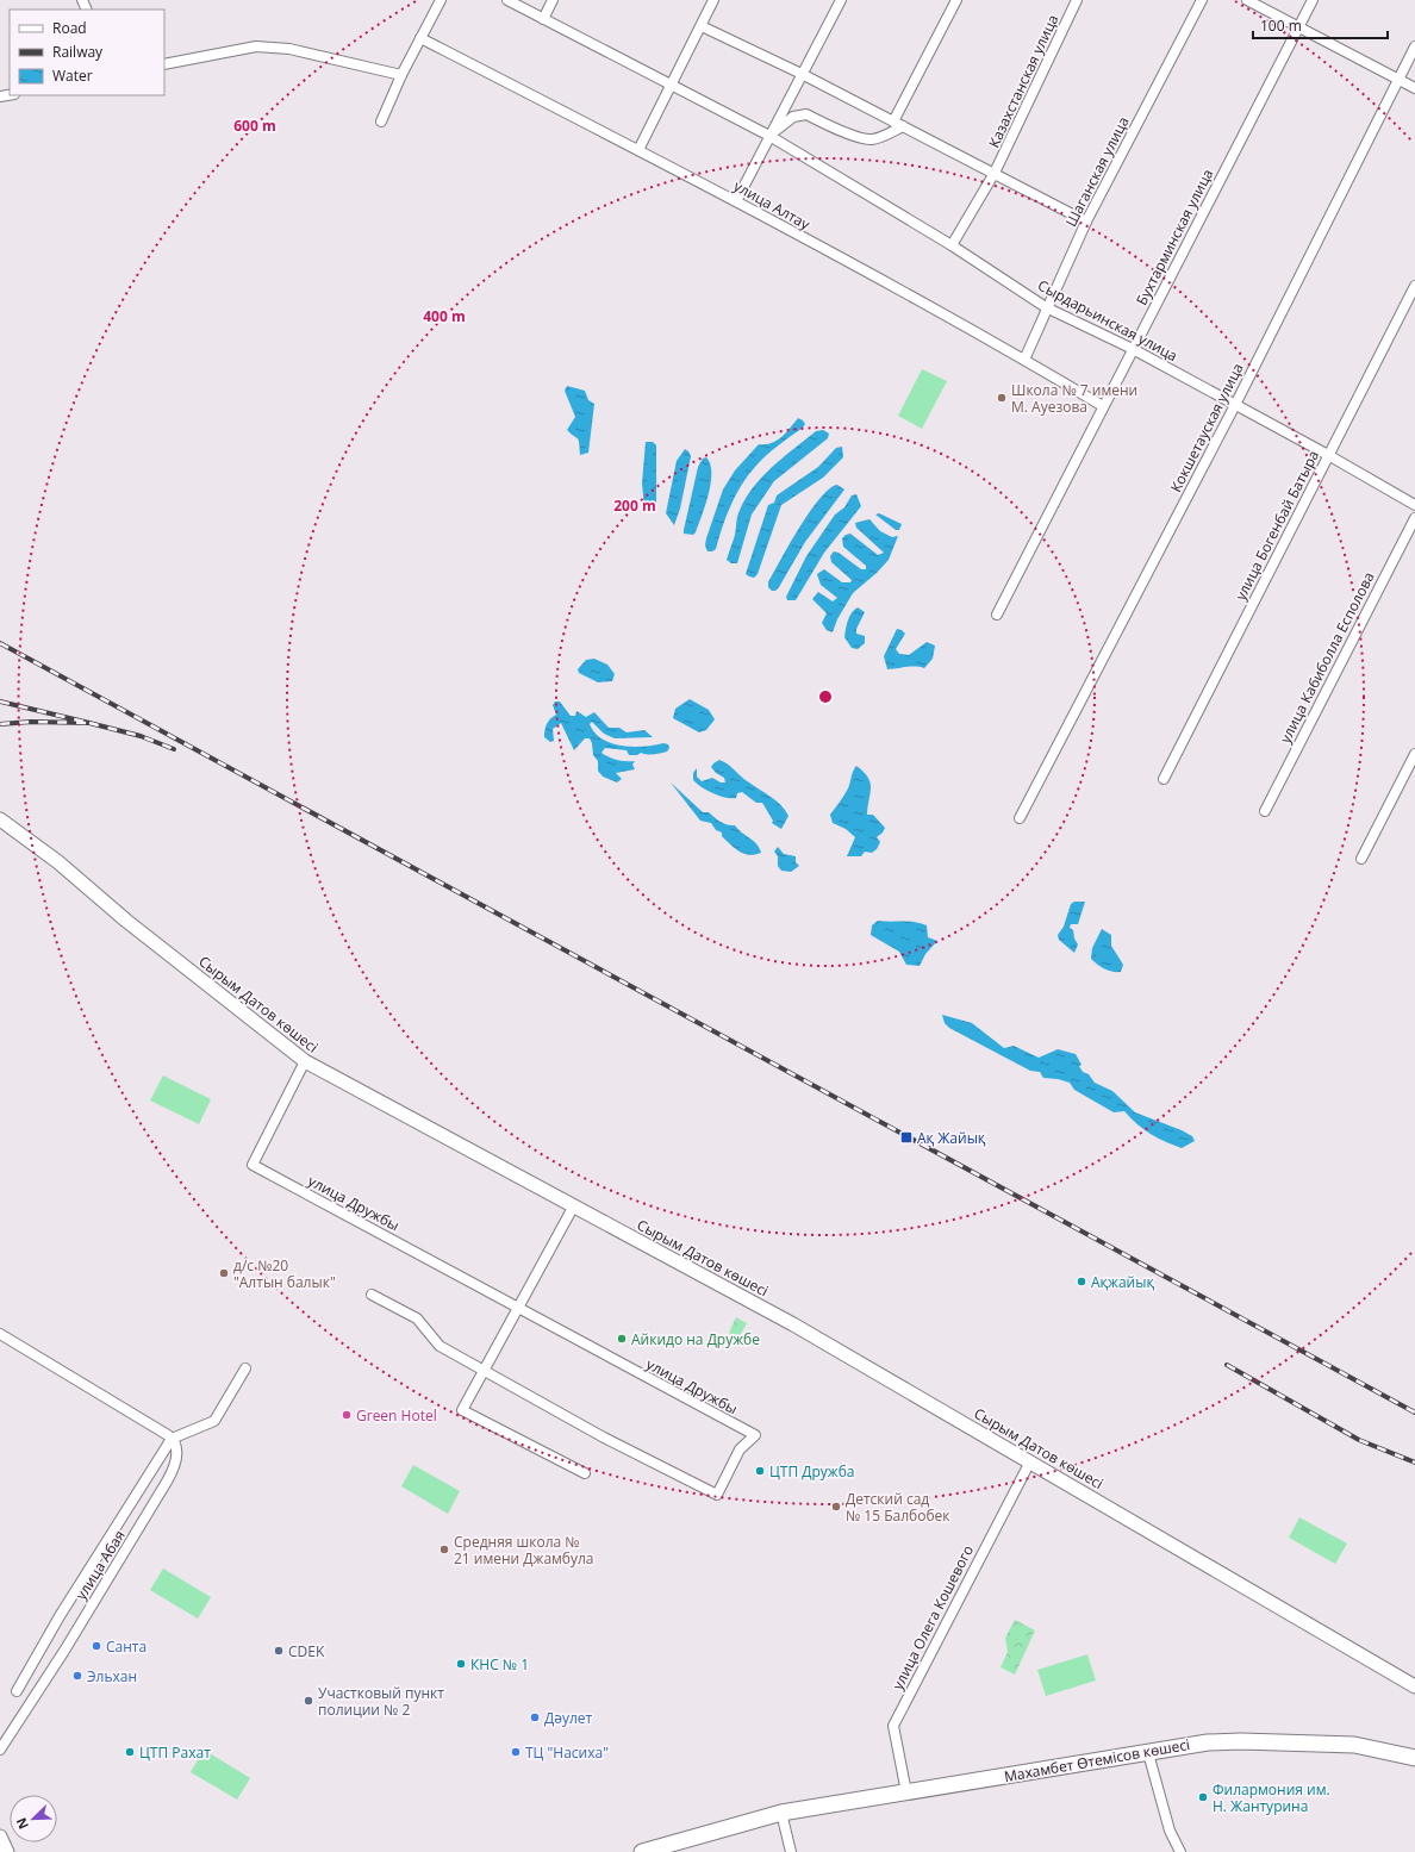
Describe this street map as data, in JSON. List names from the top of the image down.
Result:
{
  "streets": {
    "main road": ["Сырым Датов көшесі", "Махамбет Өтемісов көшесі"],
    "street": [
      "Казахстанская улица",
      "Шаганская улица",
      "улица Алтау",
      "Бухтарминская улица",
      "Сырдарьинская улица",
      "Кокшетауская улица",
      "улица Богенбай Батыра",
      "улица Кабиболла Есполова",
      "улица Дружбы",
      "улица Абая",
      "улица Олега Кошевого"
    ]
  },
  "crossings": [
    ["Казахстанская улица", "Сырдарьинская улица"],
    ["Шаганская улица", "улица Алтау"],
    ["Шаганская улица", "Сырдарьинская улица"],
    ["улица Алтау", "Бухтарминская улица"],
    ["Бухтарминская улица", "Сырдарьинская улица"],
    ["Сырдарьинская улица", "Кокшетауская улица"],
    ["Сырдарьинская улица", "улица Богенбай Батыра"],
    ["Сырым Датов көшесі", "улица Дружбы"],
    ["Сырым Датов көшесі", "улица Олега Кошевого"],
    ["улица Олега Кошевого", "Махамбет Өтемісов көшесі"]
  ],
  "places": {
    "other": [
      "Школа № 7 имени М. Ауезова",
      "д/с №20 \"Алтын балык\"",
      "Ақжайық",
      "Айкидо на Дружбе",
      "Green Hotel",
      "ЦТП Дружба",
      "Детский сад № 15 Балбобек",
      "Средняя школа № 21 имени Джамбула",
      "Санта",
      "CDEK",
      "КНС № 1",
      "Эльхан",
      "Участковый пункт полиции № 2",
      "Дәулет",
      "ЦТП Рахат",
      "ТЦ \"Насиха\"",
      "Филармония им. Н. Жантурина"
    ],
    "transit": ["Ақ Жайық"]
  },
  "legend": ["Road", "Railway", "Water"],
  "scale_bar": "100 m",
  "north": "bottom left",
  "rings": ["600 m", "400 m", "200 m"]
}
